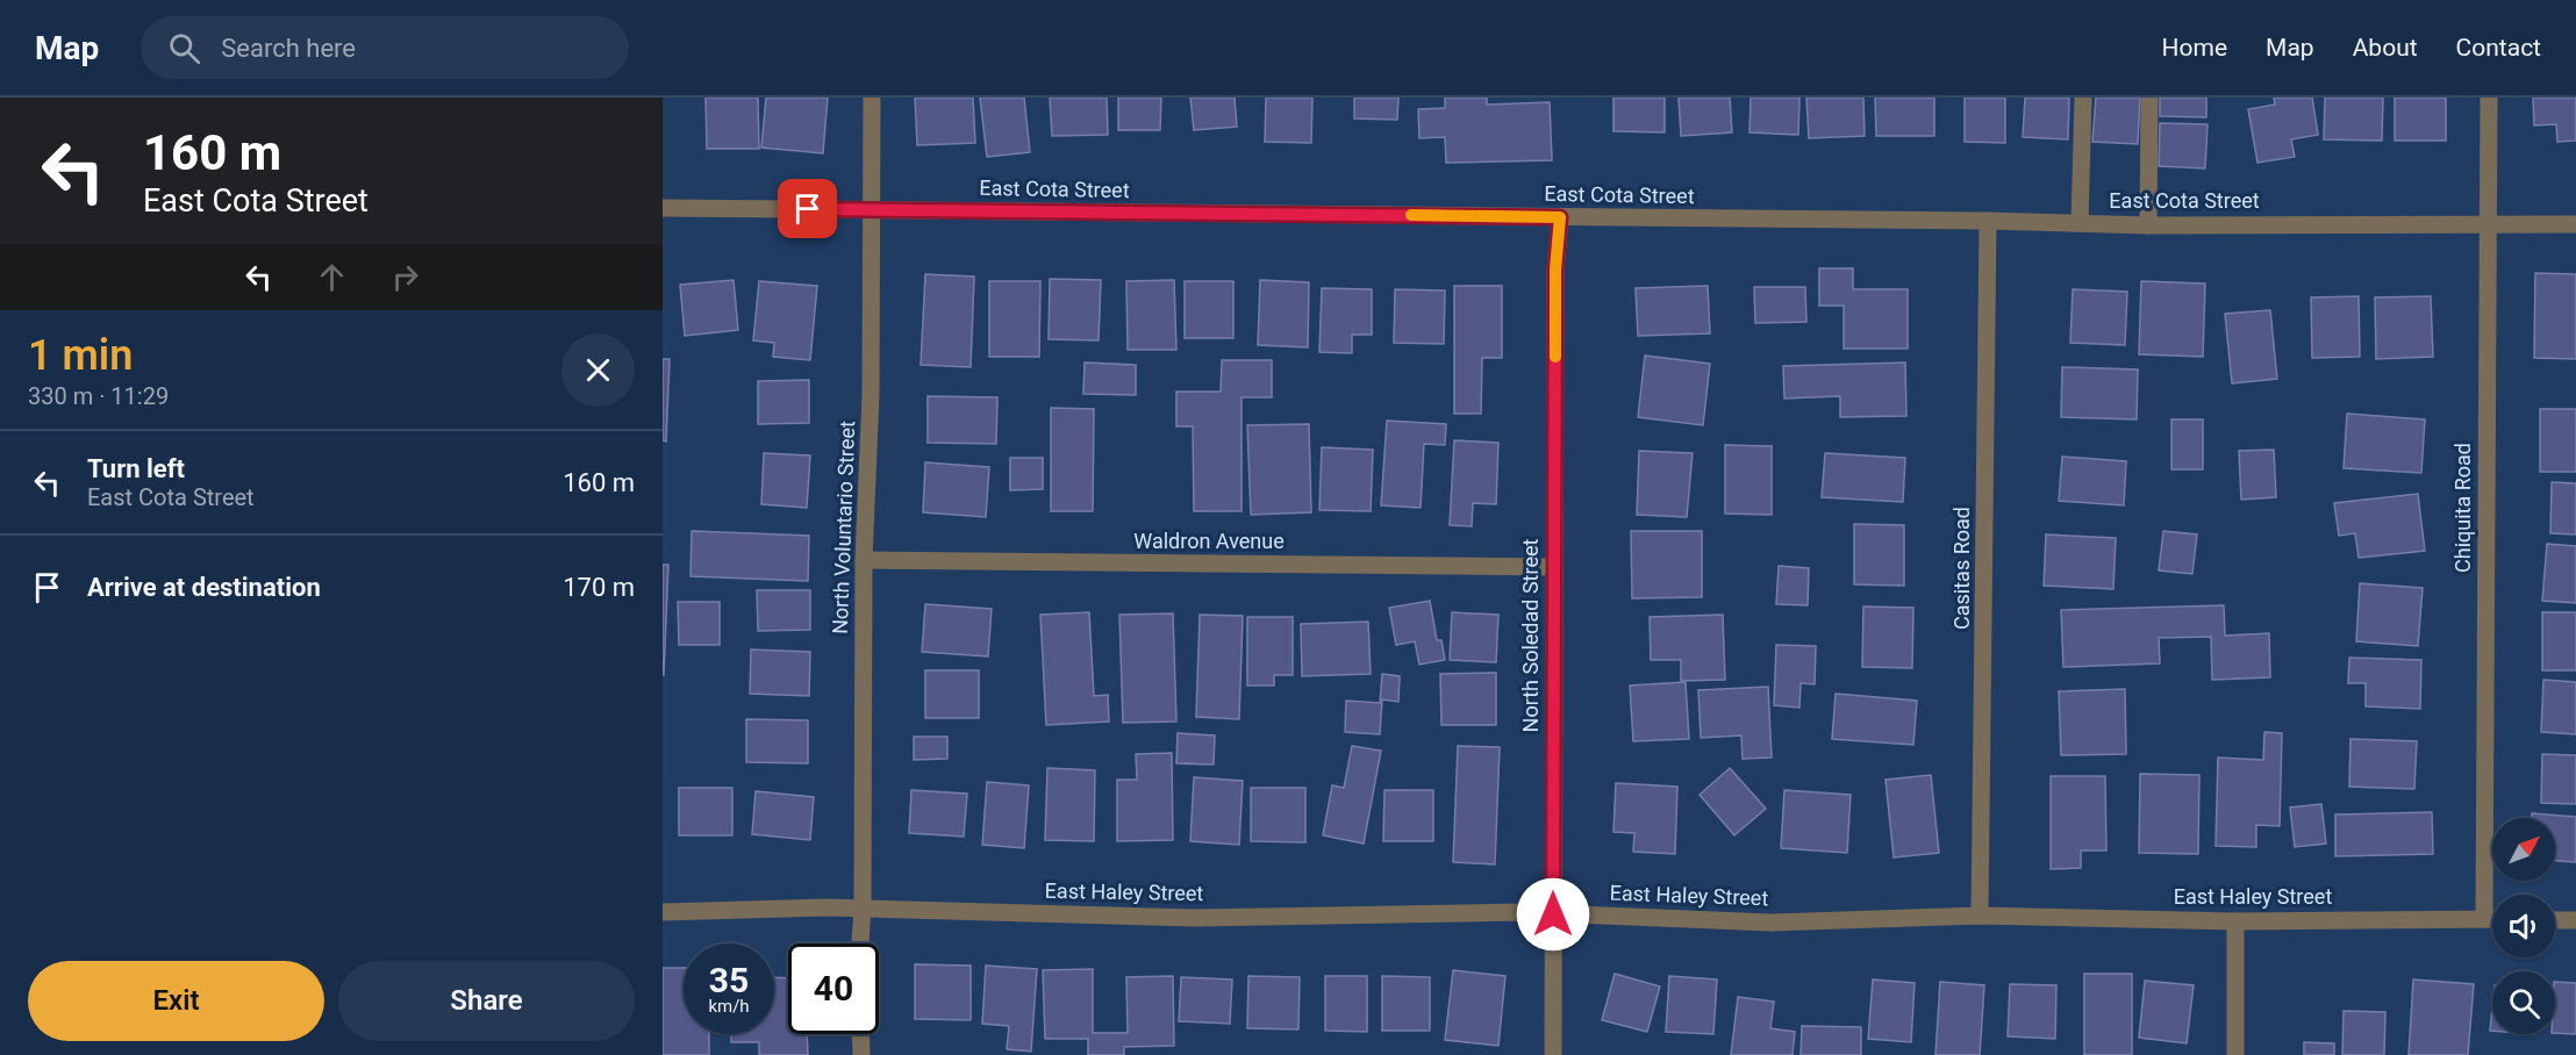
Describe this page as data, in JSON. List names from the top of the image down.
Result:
{
  "streets": {
    "street": [
      "East Cota Street",
      "Chiquita Road",
      "North Voluntario Street",
      "Waldron Avenue",
      "Casitas Road",
      "North Soledad Street",
      "East Haley Street"
    ]
  },
  "crossings": [
    ["East Cota Street", "Chiquita Road"],
    ["East Cota Street", "North Voluntario Street"],
    ["East Cota Street", "Casitas Road"],
    ["East Cota Street", "North Soledad Street"],
    ["Chiquita Road", "East Haley Street"],
    ["North Voluntario Street", "Waldron Avenue"],
    ["North Voluntario Street", "East Haley Street"],
    ["Waldron Avenue", "North Soledad Street"],
    ["Casitas Road", "East Haley Street"],
    ["North Soledad Street", "East Haley Street"]
  ],
  "north": "top right",
  "page": {
    "header": "Map",
    "search": "Search here",
    "nav": [
      "Home",
      "Map",
      "About",
      "Contact"
    ],
    "turn": ["160 m", "East Cota Street"],
    "heading": ["1 min", "330 m · 11:29"],
    "list": [
      {
        "name": "Turn left",
        "note": "East Cota Street",
        "value": "160 m"
      },
      {
        "name": "Arrive at destination",
        "value": "170 m"
      }
    ],
    "speed": "35 km/h",
    "limit": "40",
    "buttons": ["Exit", "Share"]
  }
}
